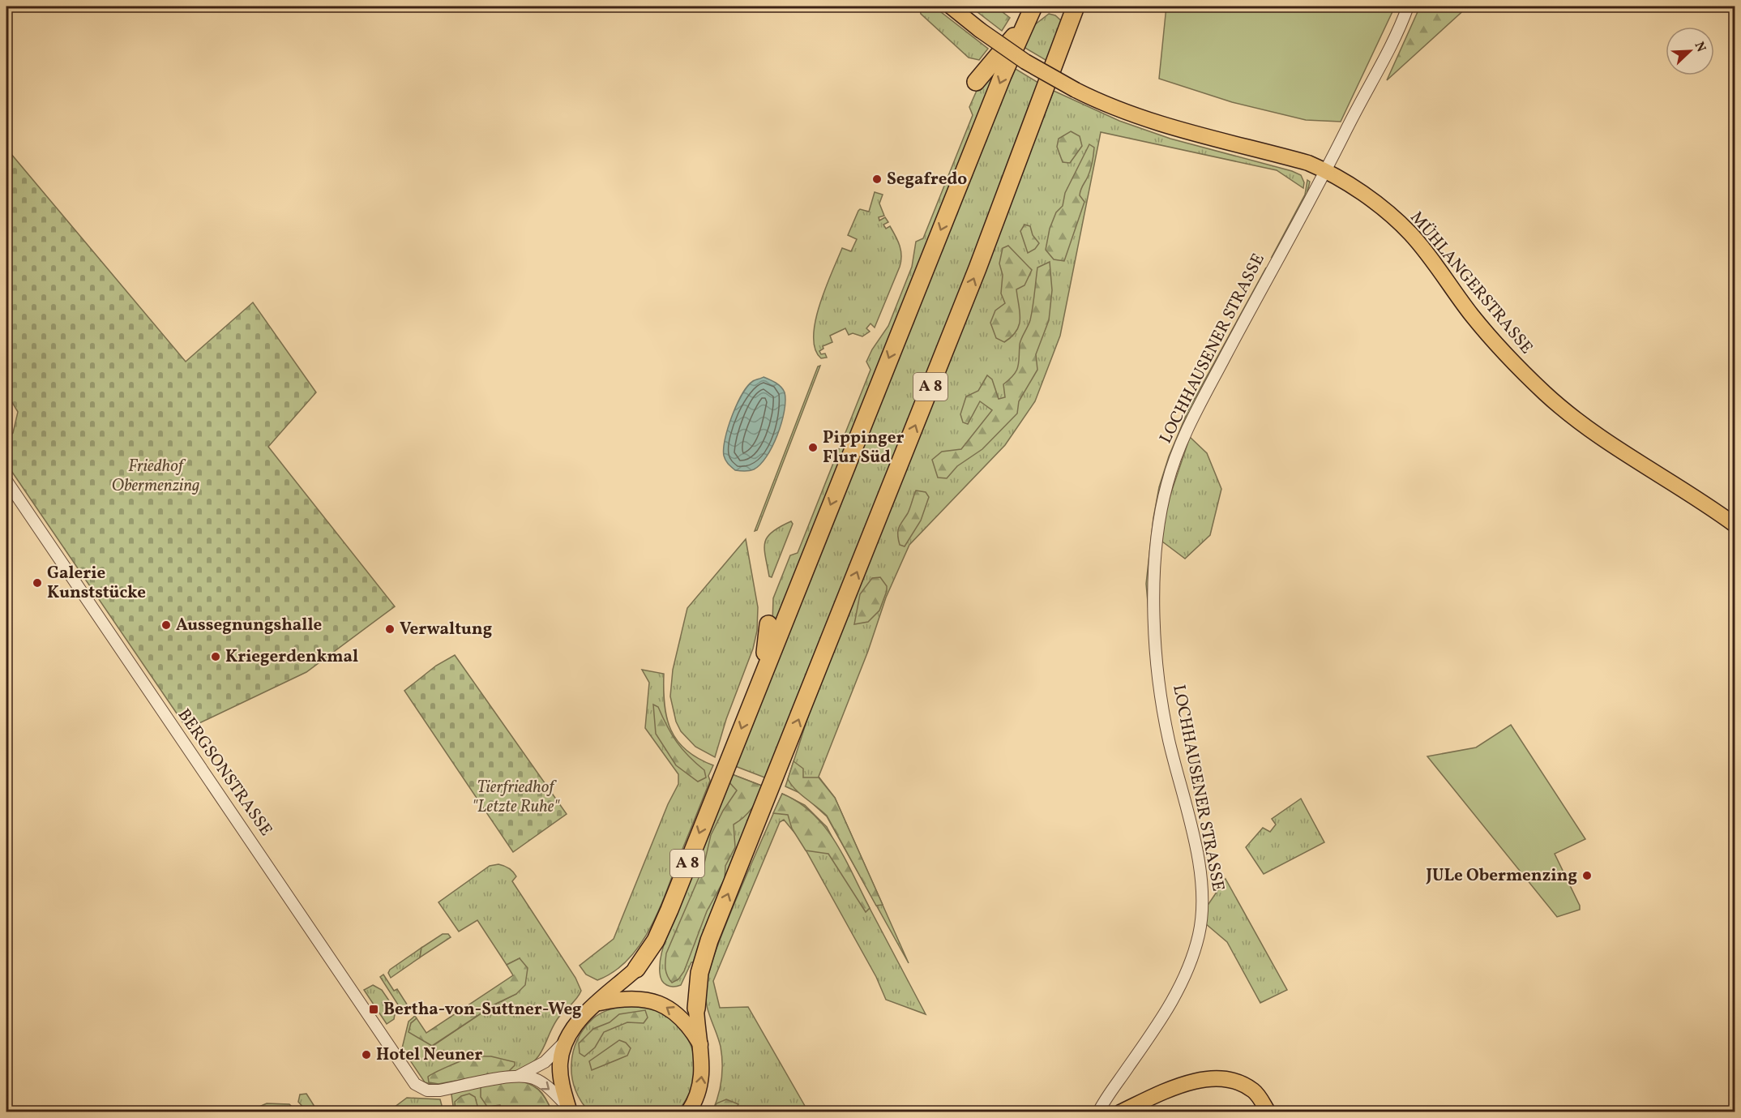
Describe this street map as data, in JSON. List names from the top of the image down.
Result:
{
  "streets": {
    "highway": ["A 8"],
    "main road": ["MÜHLANGERSTRASSE"],
    "street": ["LOCHHAUSENER STRASSE", "BERGSONSTRASSE"]
  },
  "crossings": [
    ["MÜHLANGERSTRASSE", "LOCHHAUSENER STRASSE"]
  ],
  "parks": ["Friedhof Obermenzing", "Tierfriedhof \"Letzte Ruhe\""],
  "places": {
    "other": [
      "Segafredo",
      "Pippinger Flur Süd",
      "Galerie Kunststücke",
      "Aussegnungshalle",
      "Verwaltung",
      "Kriegerdenkmal",
      "JULe Obermenzing",
      "Hotel Neuner"
    ],
    "transit": ["Bertha-von-Suttner-Weg"]
  },
  "north": "top right"
}
